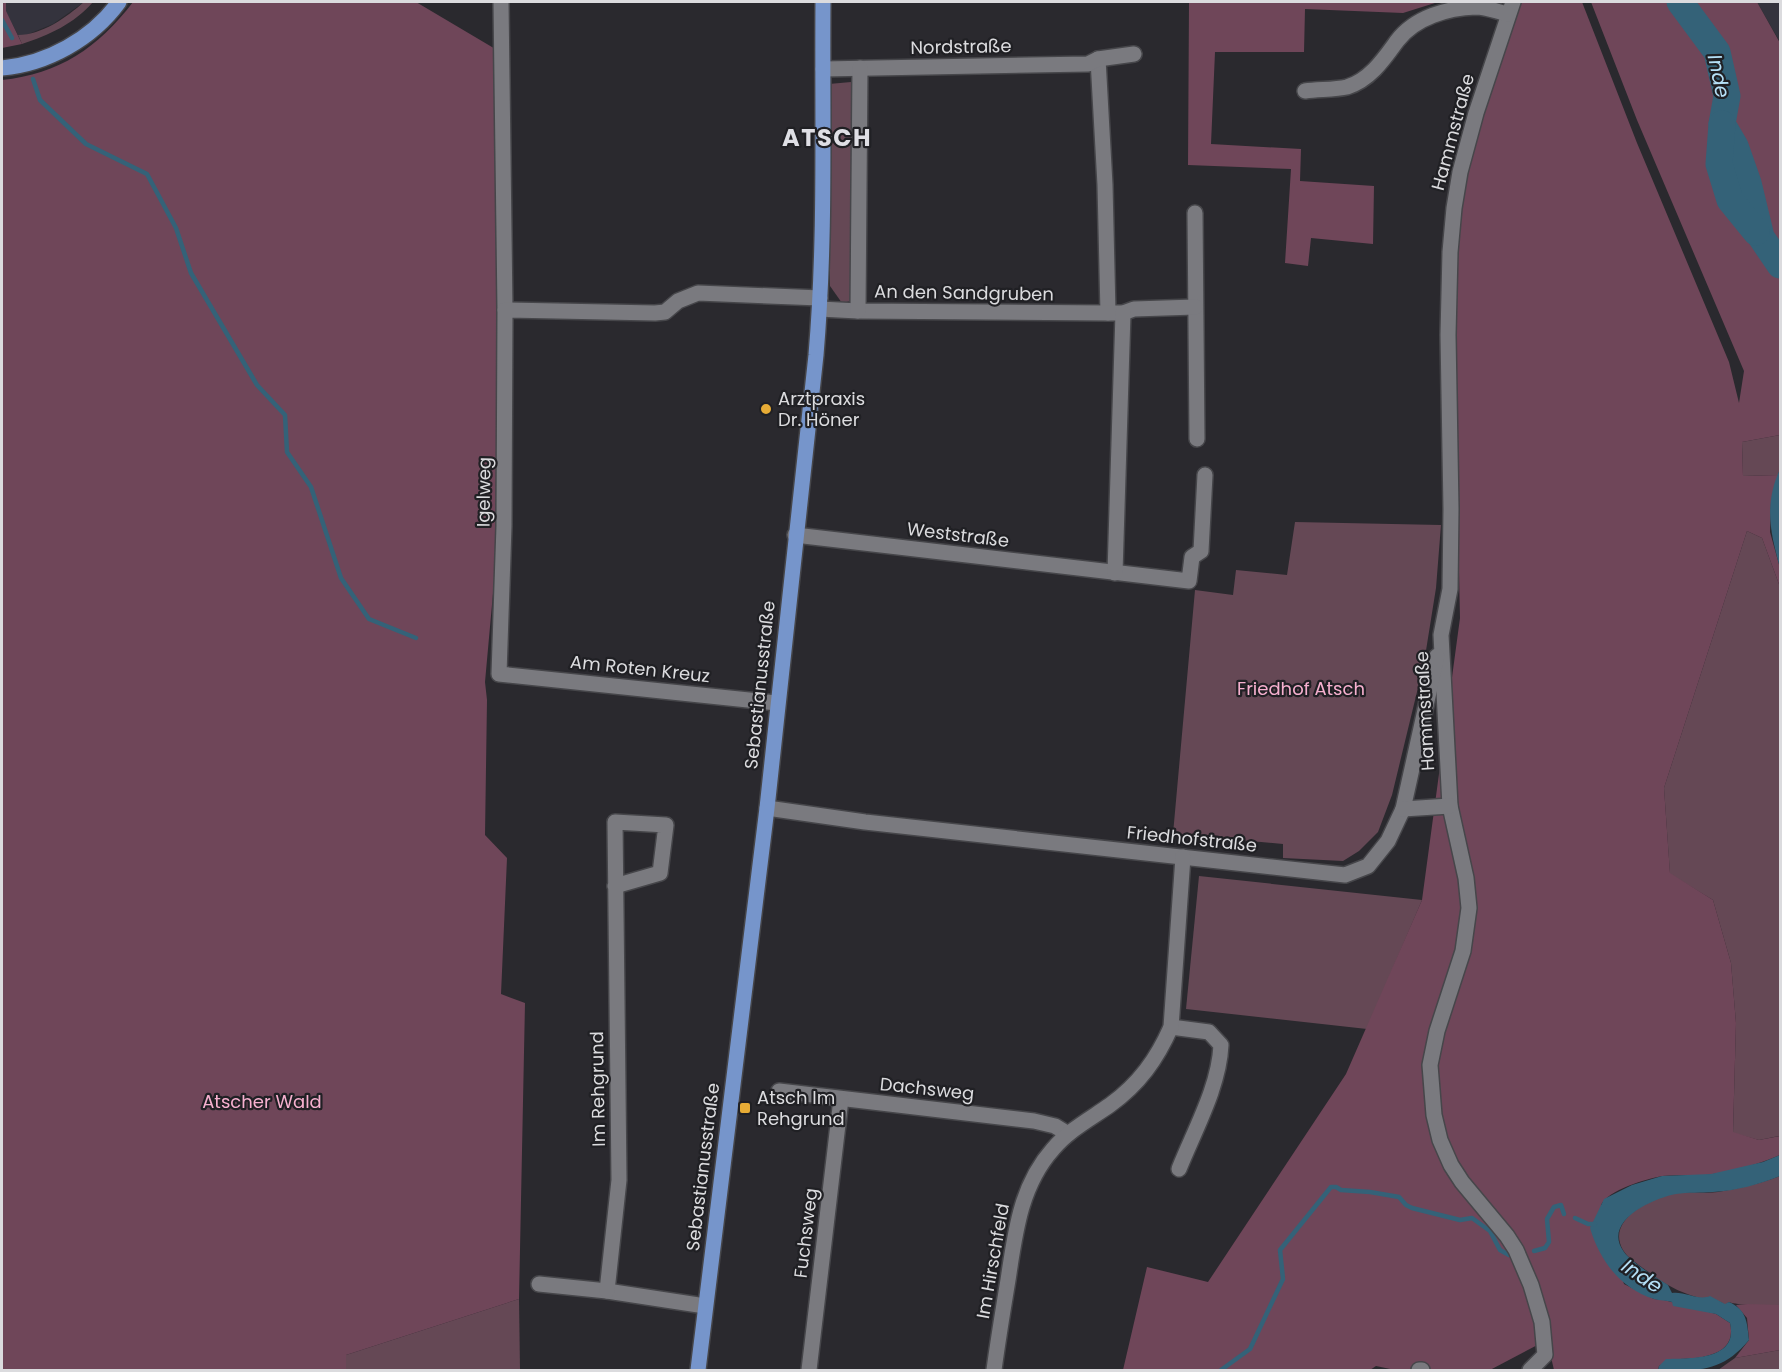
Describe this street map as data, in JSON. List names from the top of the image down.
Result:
{
  "streets": {
    "main road": ["Sebastianusstraße"],
    "street": [
      "Nordstraße",
      "Hammstraße",
      "An den Sandgruben",
      "Igelweg",
      "Weststraße",
      "Am Roten Kreuz",
      "Friedhofstraße",
      "Im Rehgrund",
      "Dachsweg",
      "Fuchsweg",
      "Im Hirschfeld"
    ]
  },
  "crossings": [
    ["Nordstraße", "Sebastianusstraße"],
    ["Hammstraße", "Friedhofstraße"],
    ["An den Sandgruben", "Sebastianusstraße"],
    ["Igelweg", "Am Roten Kreuz"],
    ["Weststraße", "Sebastianusstraße"],
    ["Am Roten Kreuz", "Sebastianusstraße"],
    ["Sebastianusstraße", "Friedhofstraße"],
    ["Friedhofstraße", "Im Hirschfeld"],
    ["Dachsweg", "Fuchsweg"],
    ["Dachsweg", "Im Hirschfeld"]
  ],
  "districts": ["ATSCH"],
  "water": ["Inde"],
  "parks": ["Friedhof Atsch", "Atscher Wald"],
  "places": {
    "other": ["Arztpraxis Dr. Höner"],
    "transit": ["Atsch Im Rehgrund"]
  }
}
